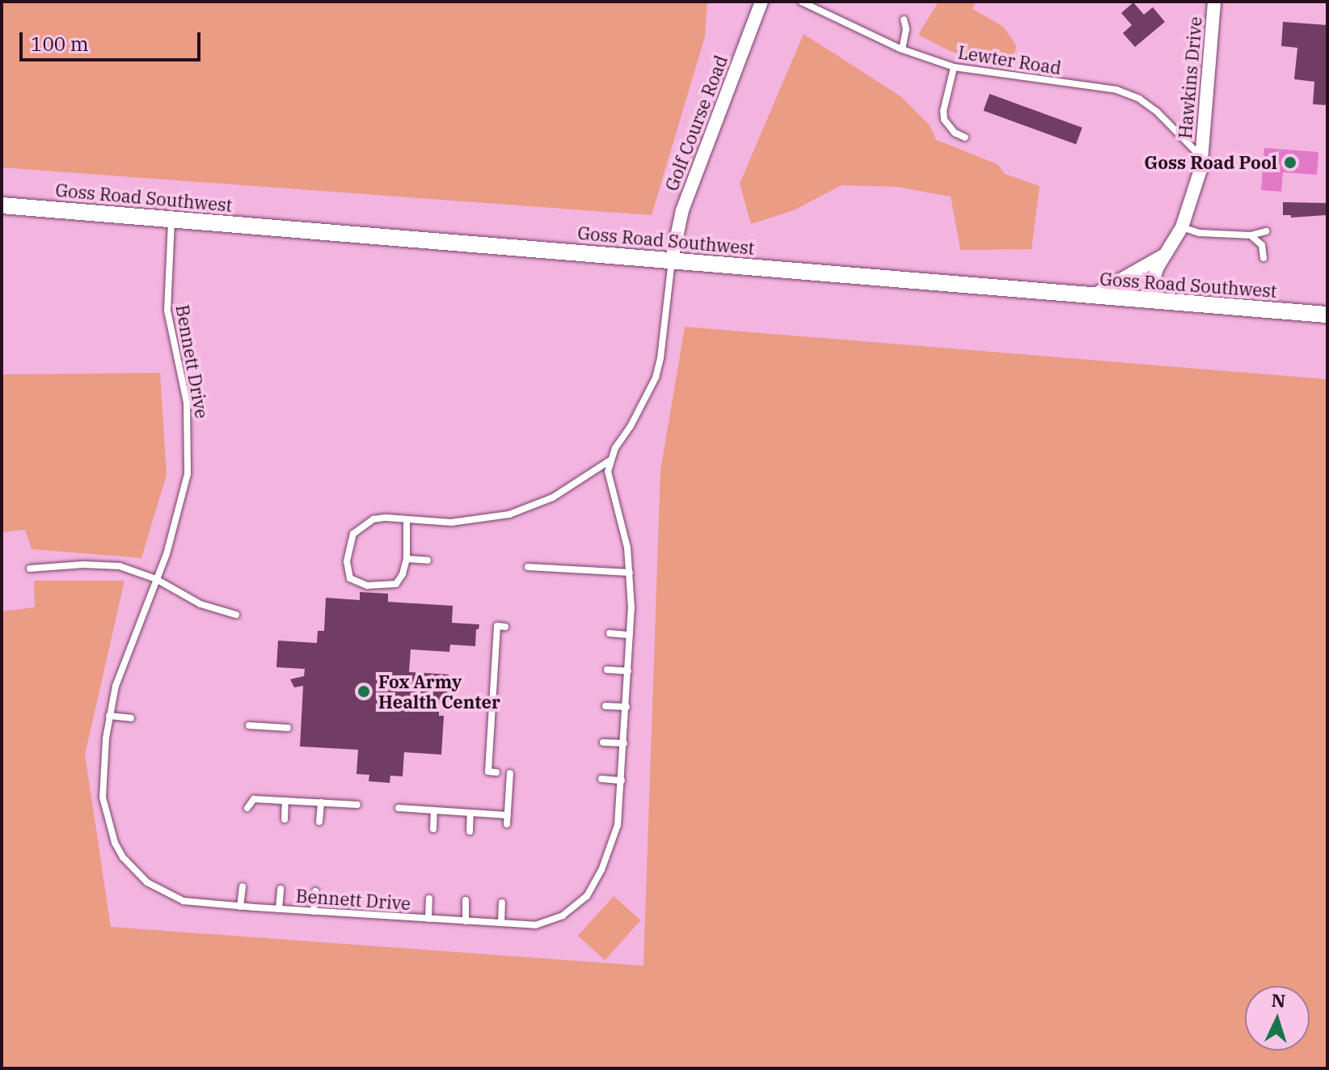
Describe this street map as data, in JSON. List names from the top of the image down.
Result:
{
  "streets": {
    "street": ["Hawkins Drive", "Golf Course Road", "Goss Road Southwest"],
    "lane": ["Lewter Road", "Bennett Drive"]
  },
  "crossings": [
    ["Lewter Road", "Hawkins Drive"],
    ["Hawkins Drive", "Goss Road Southwest"],
    ["Golf Course Road", "Goss Road Southwest"],
    ["Goss Road Southwest", "Bennett Drive"]
  ],
  "places": ["Goss Road Pool", "Fox Army Health Center"],
  "scale_bar": "100 m",
  "north": "top"
}
